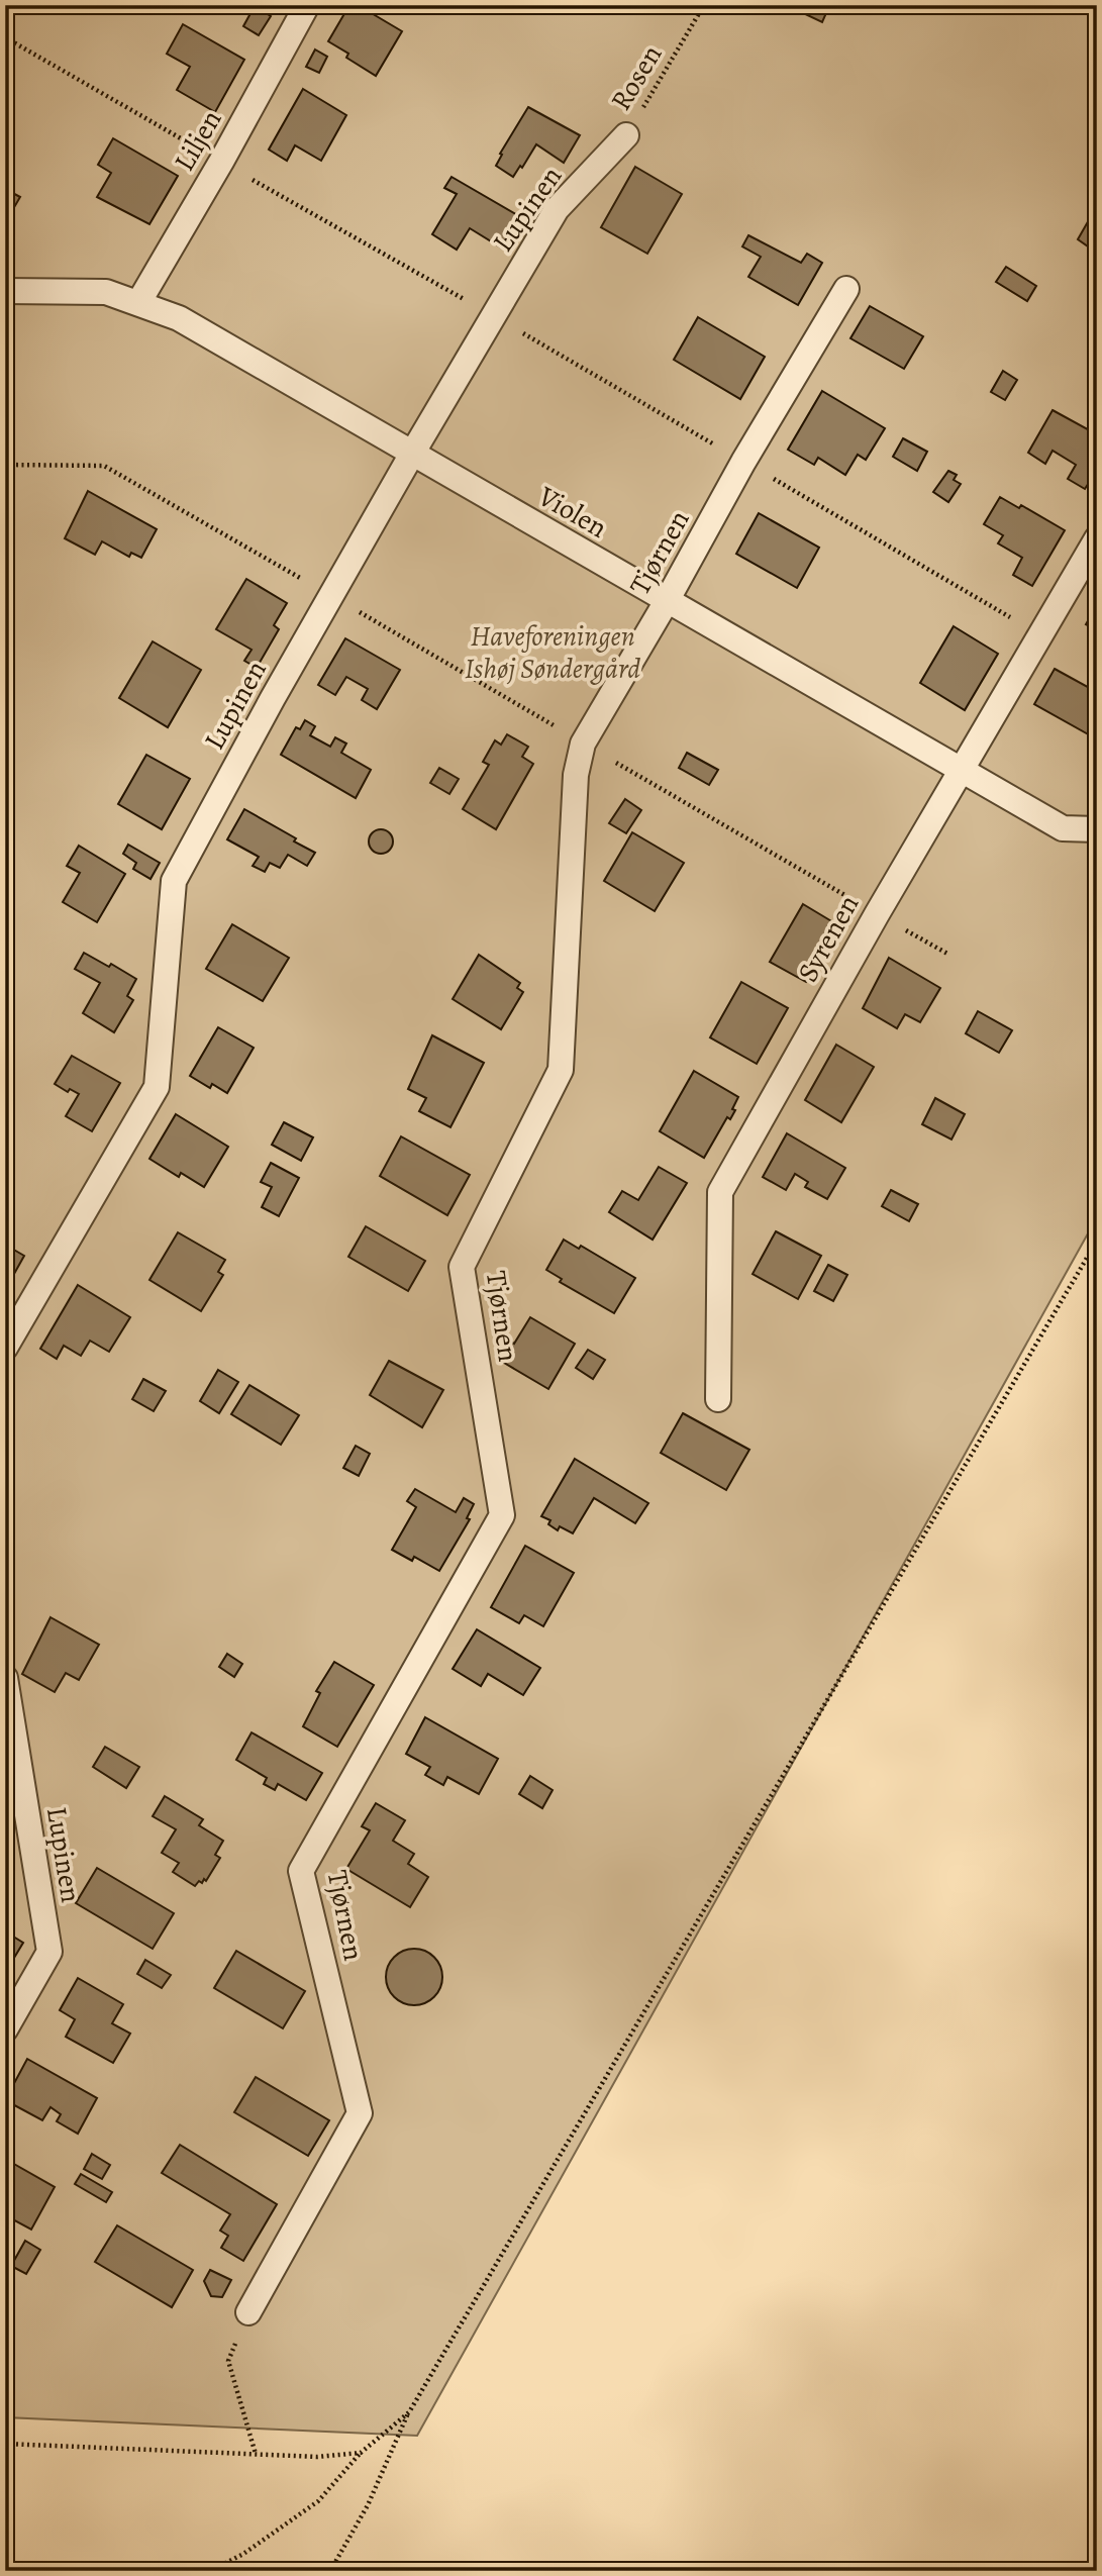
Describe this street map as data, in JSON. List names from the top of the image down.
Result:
{
  "streets": {
    "lane": [
      "Liljen",
      "Lupinen",
      "Violen",
      "Tjørnen",
      "Syrenen"
    ],
    "path": ["Rosen"]
  },
  "crossings": [
    ["Rosen", "Lupinen"],
    ["Liljen", "Violen"],
    ["Lupinen", "Violen"],
    ["Violen", "Tjørnen"],
    ["Violen", "Syrenen"]
  ],
  "parks": ["Haveforeningen Ishøj Søndergård"]
}
